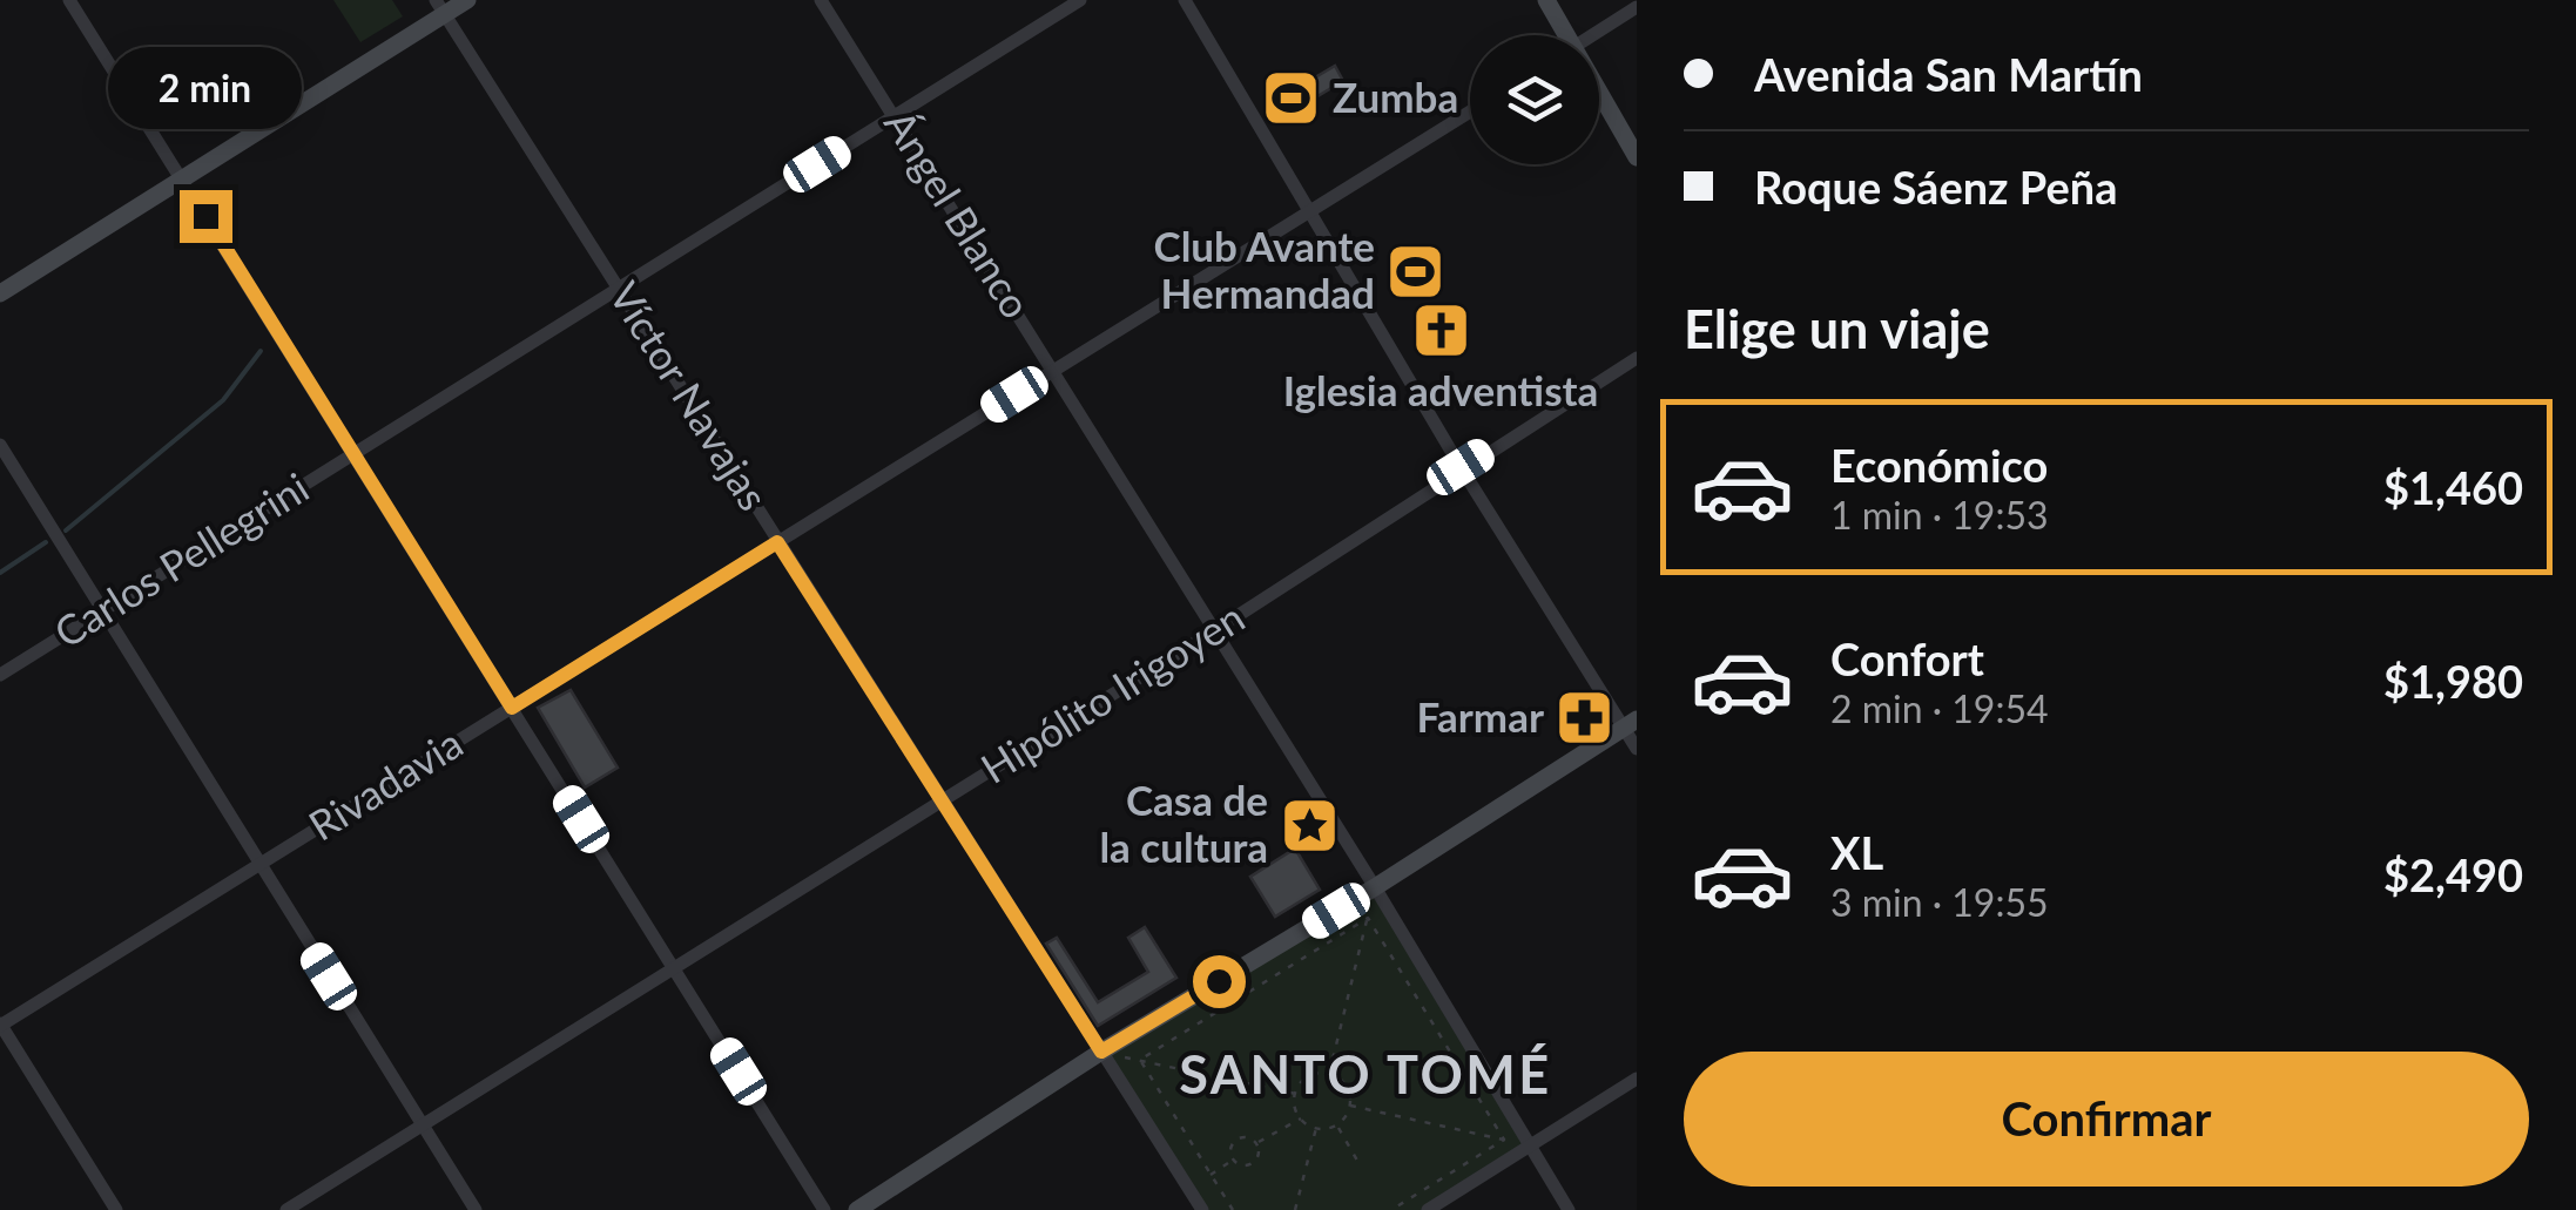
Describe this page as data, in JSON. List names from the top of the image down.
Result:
{
  "streets": {
    "street": [
      "Ángel Blanco",
      "Víctor Navajas",
      "Carlos Pellegrini",
      "Hipólito Irigoyen",
      "Rivadavia"
    ]
  },
  "crossings": [
    ["Ángel Blanco", "Carlos Pellegrini"],
    ["Ángel Blanco", "Hipólito Irigoyen"],
    ["Ángel Blanco", "Rivadavia"],
    ["Víctor Navajas", "Carlos Pellegrini"],
    ["Víctor Navajas", "Hipólito Irigoyen"],
    ["Víctor Navajas", "Rivadavia"]
  ],
  "districts": ["SANTO TOMÉ"],
  "places": {
    "sports": ["Zumba", "Club Avante Hermandad"],
    "church": ["Iglesia adventista"],
    "pharmacy": ["Farmar"],
    "place": ["Casa de la cultura"]
  },
  "page": {
    "banner": ["Avenida San Martín", "Roque Sáenz Peña"],
    "bubble": "2 min",
    "heading": "Elige un viaje",
    "list": [
      {
        "name": "Económico",
        "note": "1 min · 19:53",
        "value": "$1,460"
      },
      {
        "name": "Confort",
        "note": "2 min · 19:54",
        "value": "$1,980"
      },
      {
        "name": "XL",
        "note": "3 min · 19:55",
        "value": "$2,490"
      }
    ],
    "buttons": "Confirmar"
  }
}
